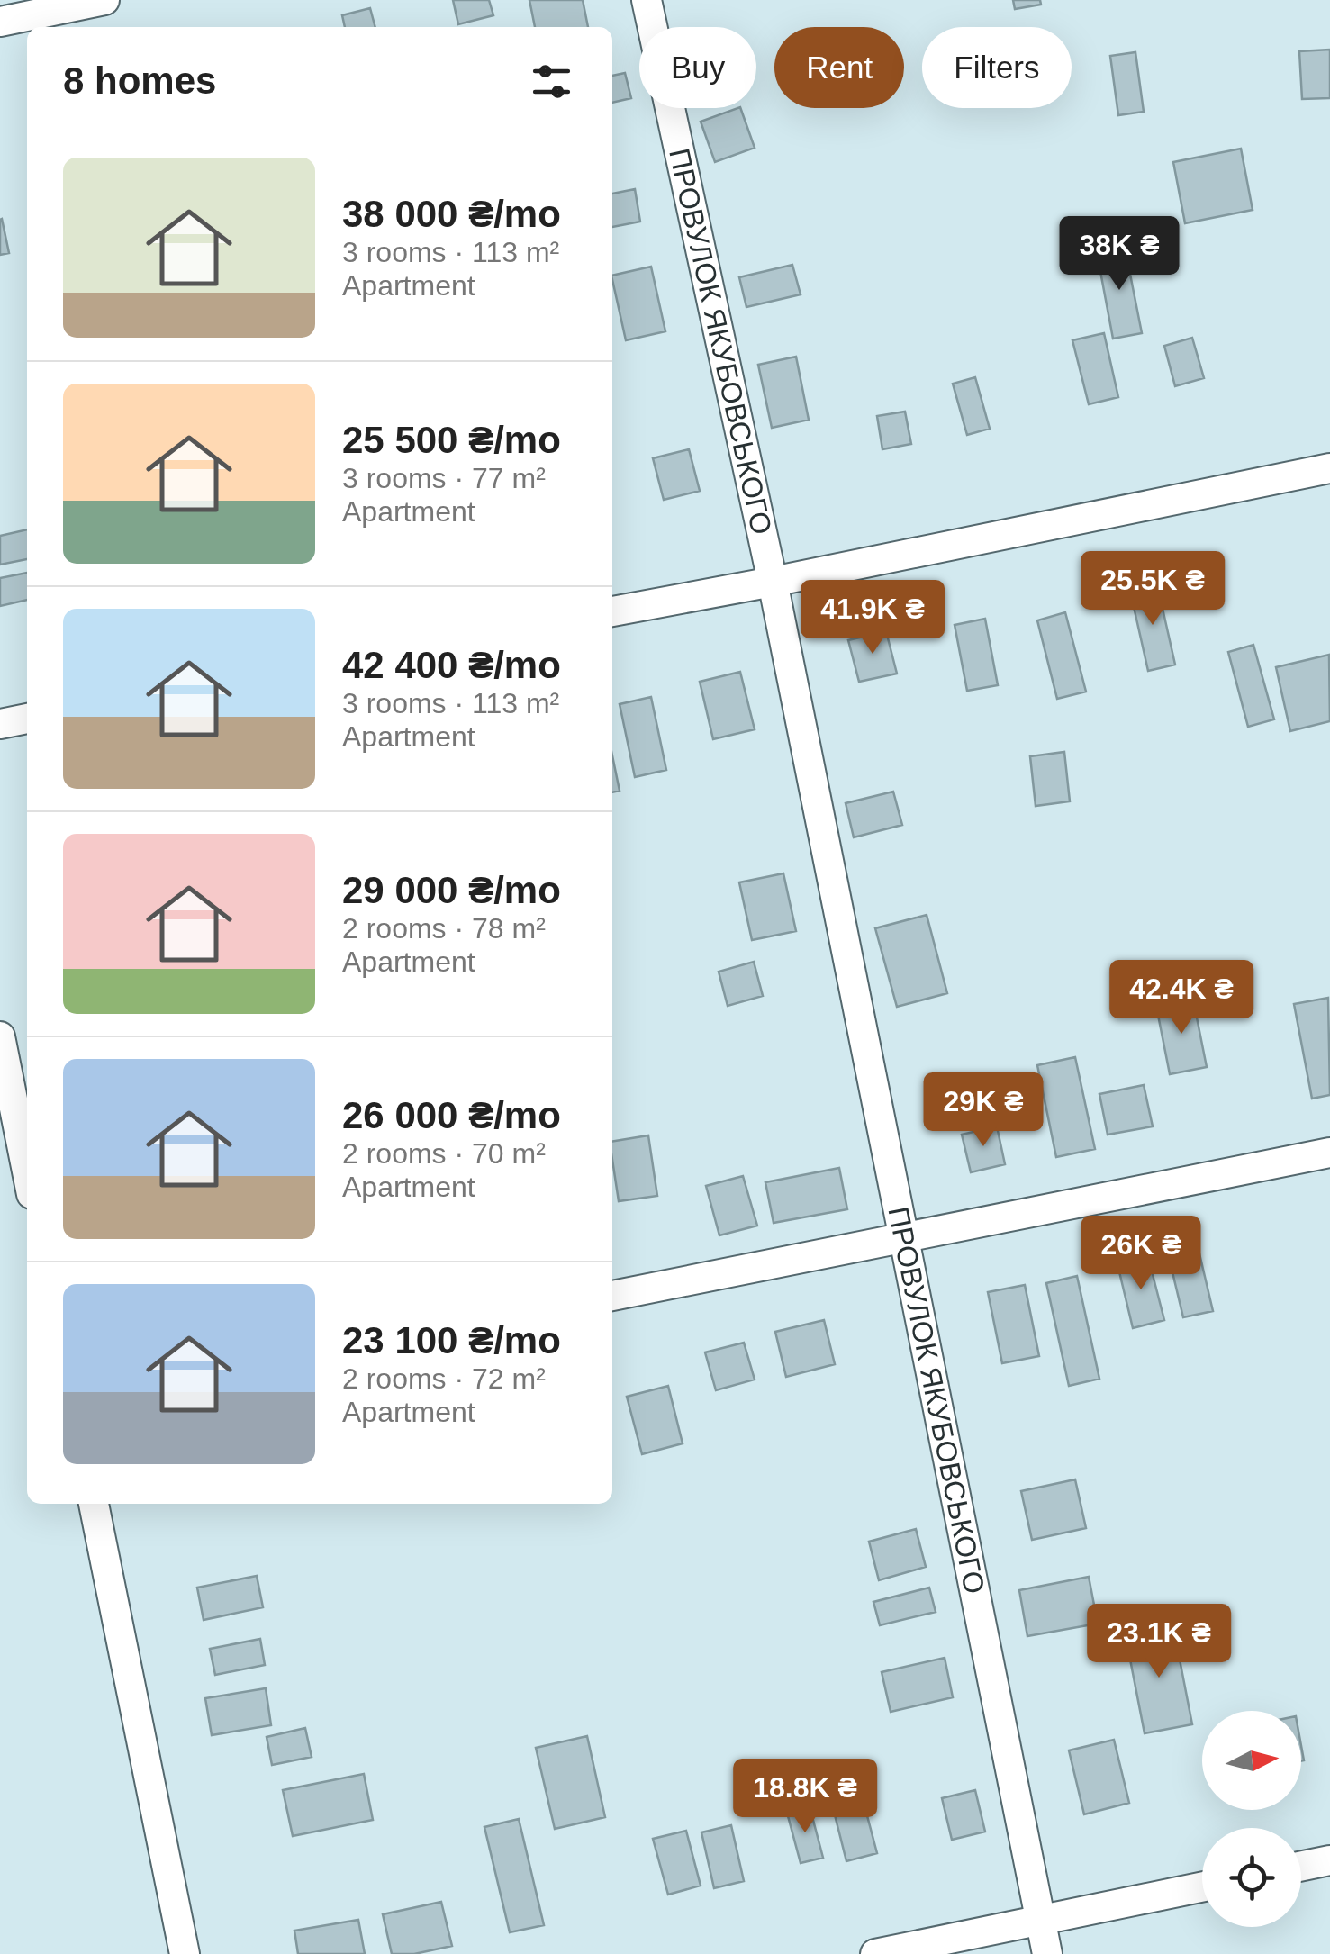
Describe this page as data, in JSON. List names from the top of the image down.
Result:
{
  "streets": {
    "street": ["ПРОВУЛОК ЯКУБОВСЬКОГО"]
  },
  "north": "right",
  "page": {
    "chip": ["Buy", "Rent", "Filters"],
    "heading": "8 homes",
    "list": [
      {
        "name": "38 000 ₴/mo",
        "note": "3 rooms · 113 m² · Apartment"
      },
      {
        "name": "25 500 ₴/mo",
        "note": "3 rooms · 77 m² · Apartment"
      },
      {
        "name": "42 400 ₴/mo",
        "note": "3 rooms · 113 m² · Apartment"
      },
      {
        "name": "29 000 ₴/mo",
        "note": "2 rooms · 78 m² · Apartment"
      },
      {
        "name": "26 000 ₴/mo",
        "note": "2 rooms · 70 m² · Apartment"
      },
      {
        "name": "23 100 ₴/mo",
        "note": "2 rooms · 72 m² · Apartment"
      }
    ],
    "price": [
      "38K ₴",
      "25.5K ₴",
      "41.9K ₴",
      "42.4K ₴",
      "29K ₴",
      "26K ₴",
      "23.1K ₴",
      "18.8K ₴"
    ]
  }
}
